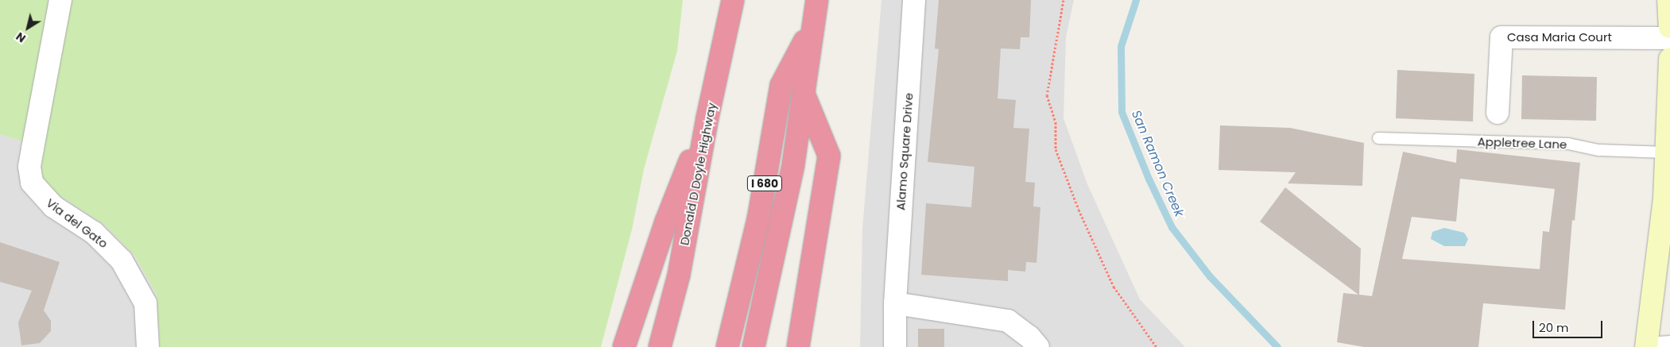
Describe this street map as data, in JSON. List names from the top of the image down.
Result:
{
  "streets": {
    "highway": ["Donald D Doyle Highway", "I 680"],
    "street": ["Casa Maria Court", "Alamo Square Drive", "Via del Gato"],
    "lane": ["Appletree Lane"]
  },
  "water": ["San Ramon Creek"],
  "scale_bar": "20 m",
  "north": "bottom left"
}
